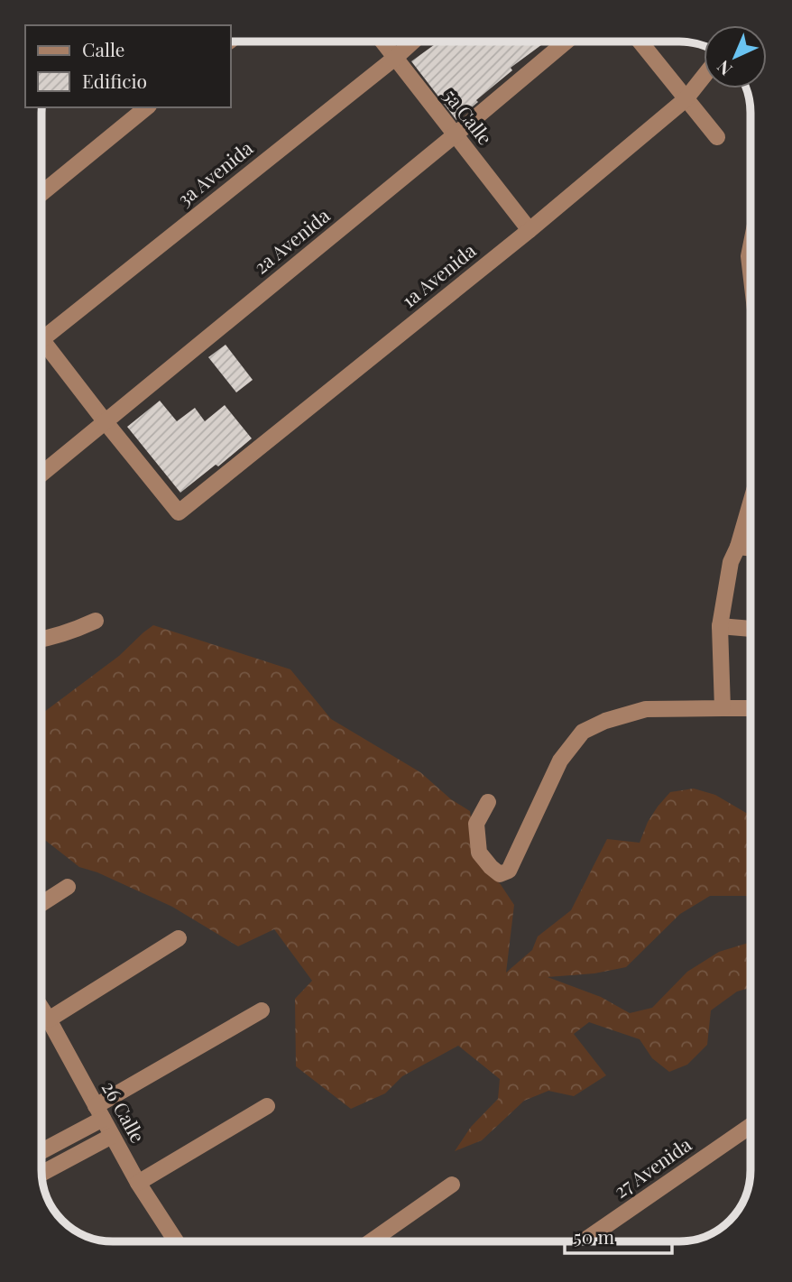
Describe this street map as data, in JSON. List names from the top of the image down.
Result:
{
  "streets": {
    "street": [
      "5a Calle",
      "3a Avenida",
      "2a Avenida",
      "1a Avenida",
      "26 Calle",
      "27 Avenida"
    ]
  },
  "crossings": [
    ["5a Calle", "3a Avenida"],
    ["5a Calle", "2a Avenida"],
    ["5a Calle", "1a Avenida"],
    ["2a Avenida", "1a Avenida"]
  ],
  "legend": ["Calle", "Edificio"],
  "scale_bar": "50 m",
  "north": "bottom left"
}
